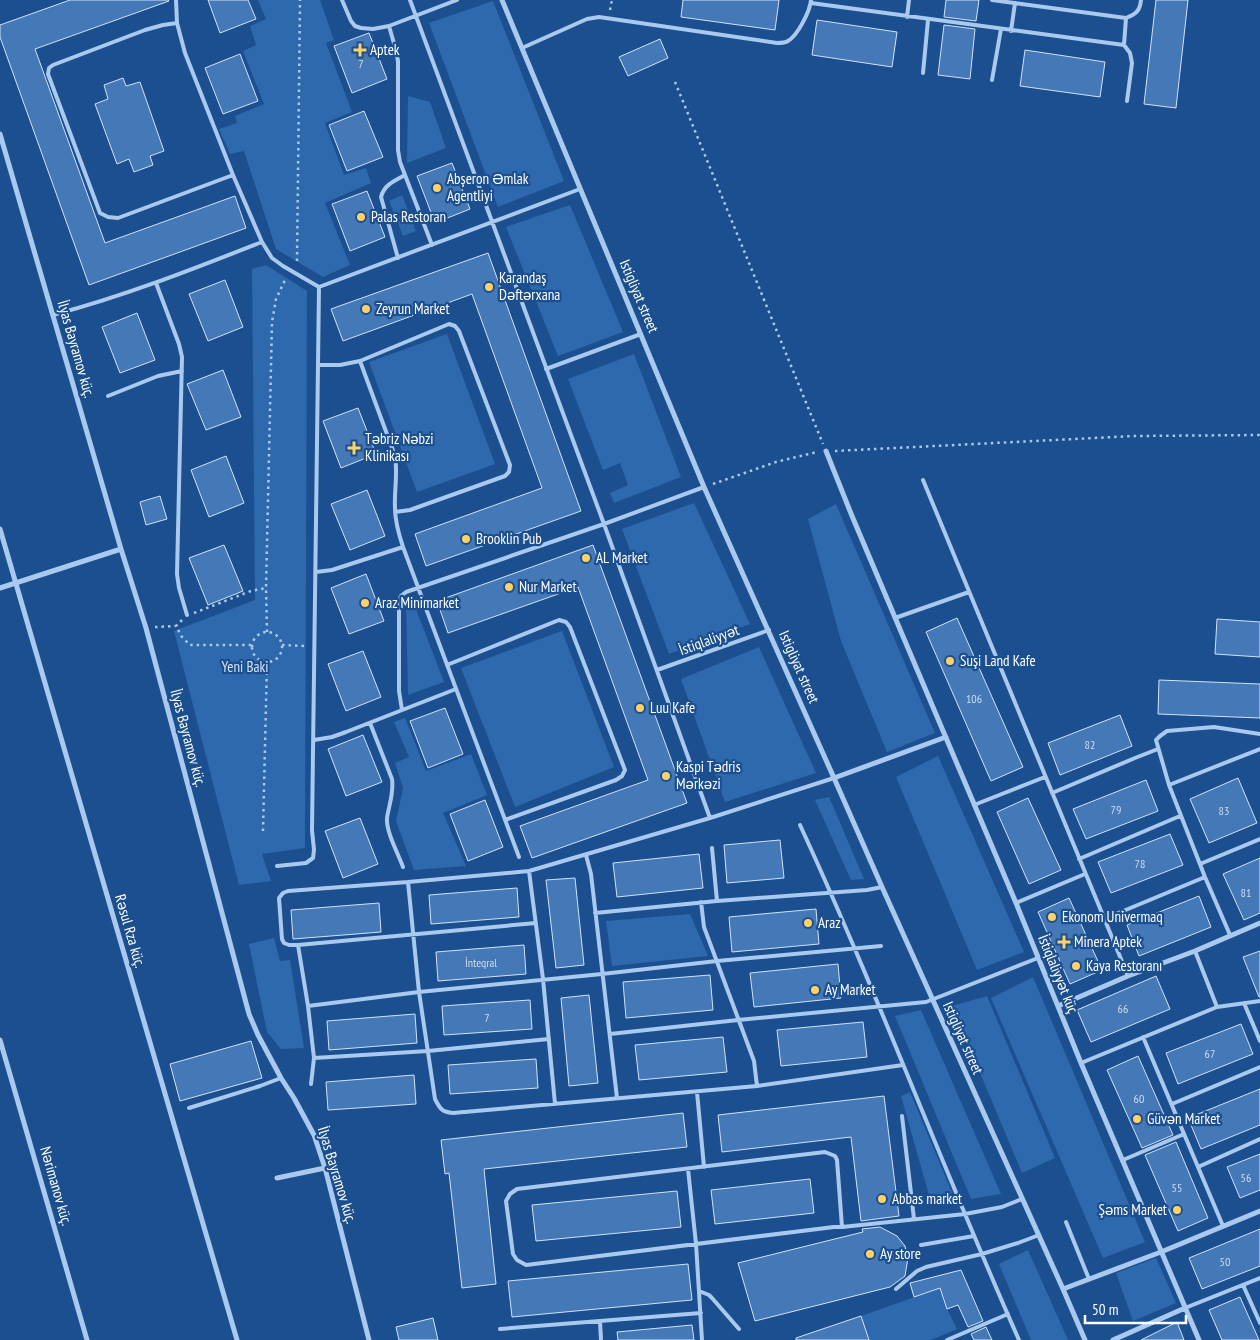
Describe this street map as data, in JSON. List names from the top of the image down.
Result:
{
  "streets": {
    "street": [
      "Istigliyat street",
      "İlyas Bayramov küç.",
      "Rəsul Rza küç.",
      "İstiqlaliyyət küç",
      "Nərimanov küç."
    ],
    "lane": ["İstiqlaliyyət"]
  },
  "crossings": [
    ["Istigliyat street", "İstiqlaliyyət"]
  ],
  "parks": ["Yeni Baki"],
  "places": {
    "health": ["Aptek", "Təbriz Nəbzi Klinikası", "Minera Aptek"],
    "other": [
      "Abşeron Əmlak Agentliyi",
      "Palas Restoran",
      "Karandaş Dəftərxana",
      "Zeyrun Market",
      "Brooklin Pub",
      "AL Market",
      "Nur Market",
      "Araz Minimarket",
      "Suşi Land Kafe",
      "Luu Kafe",
      "Kaspi Tədris Mərkəzi",
      "Ekonom Univermaq",
      "Araz",
      "Kaya Restoranı",
      "Ay Market",
      "Güvən Market",
      "Abbas market",
      "Şəms Market",
      "Ay store"
    ]
  },
  "house_numbers": [
    "7",
    "106",
    "82",
    "79",
    "83",
    "78",
    "81",
    "İnteqral",
    "66",
    "7",
    "67",
    "60",
    "56",
    "55",
    "50"
  ],
  "scale_bar": "50 m"
}
